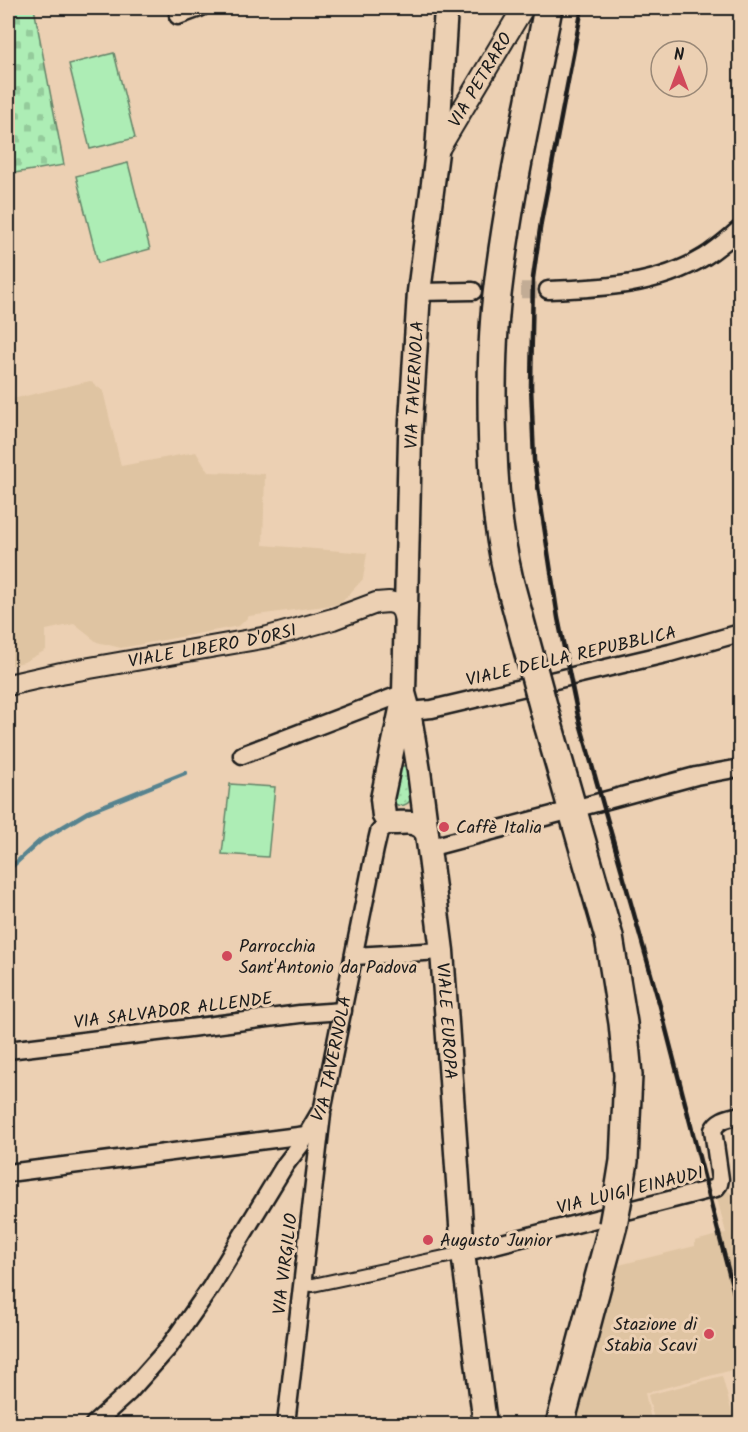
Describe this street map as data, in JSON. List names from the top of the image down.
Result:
{
  "streets": {
    "main road": ["VIA TAVERNOLA", "VIALE EUROPA"],
    "street": [
      "VIA PETRARO",
      "VIALE LIBERO D'ORSI",
      "VIALE DELLA REPUBBLICA",
      "VIA SALVADOR ALLENDE",
      "VIA LUIGI EINAUDI",
      "VIA VIRGILIO"
    ]
  },
  "crossings": [
    ["VIA PETRARO", "VIA TAVERNOLA"],
    ["VIA TAVERNOLA", "VIA SALVADOR ALLENDE"],
    ["VIA TAVERNOLA", "VIALE EUROPA"],
    ["VIA TAVERNOLA", "VIA VIRGILIO"],
    ["VIALE DELLA REPUBBLICA", "VIALE EUROPA"],
    ["VIALE EUROPA", "VIA LUIGI EINAUDI"]
  ],
  "places": [
    "Caffè Italia",
    "Parrocchia Sant'Antonio da Padova",
    "Augusto Junior",
    "Stazione di Stabia Scavi"
  ],
  "north": "top"
}
